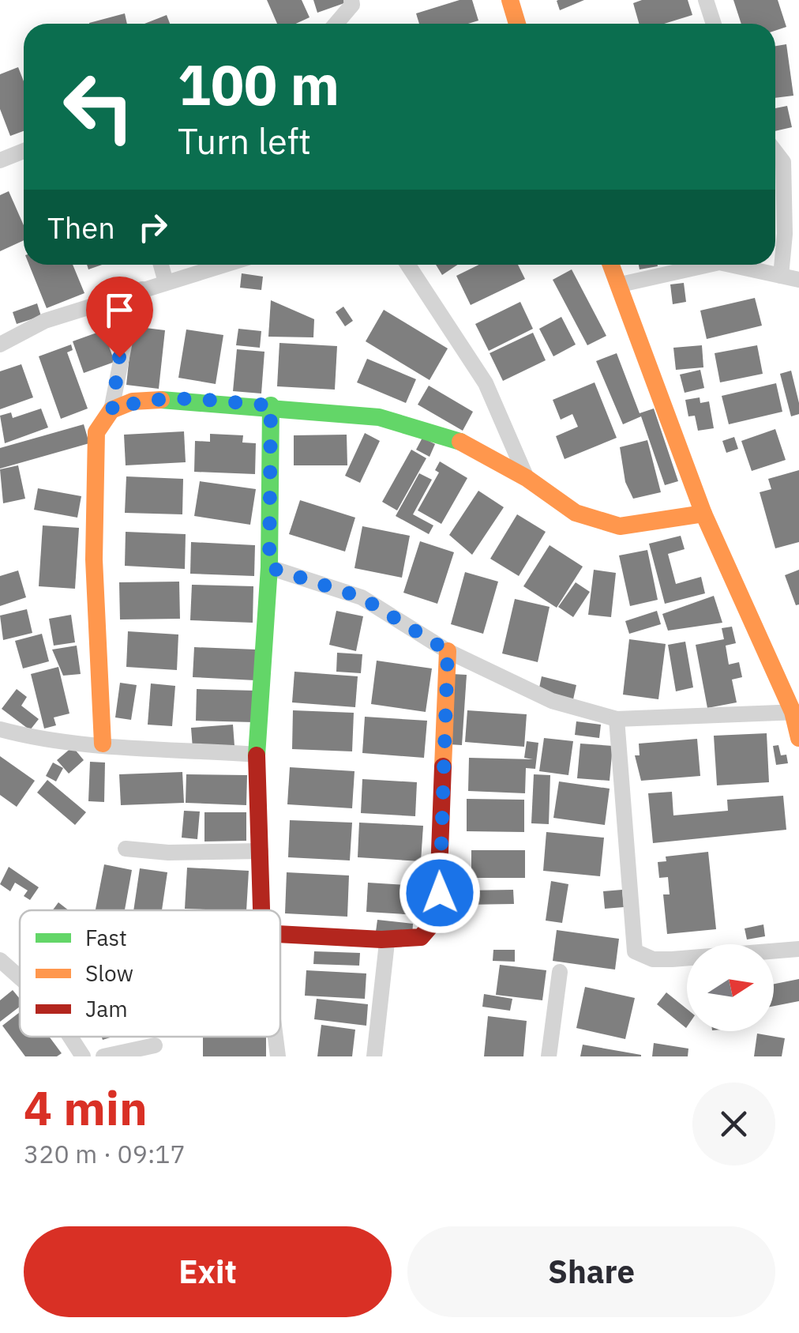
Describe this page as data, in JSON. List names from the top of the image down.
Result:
{
  "legend": ["Fast", "Slow", "Jam"],
  "north": "right",
  "page": {
    "turn": ["100 m", "Turn left"],
    "then": "Then",
    "heading": ["4 min", "320 m · 09:17"],
    "buttons": ["Exit", "Share"]
  }
}
